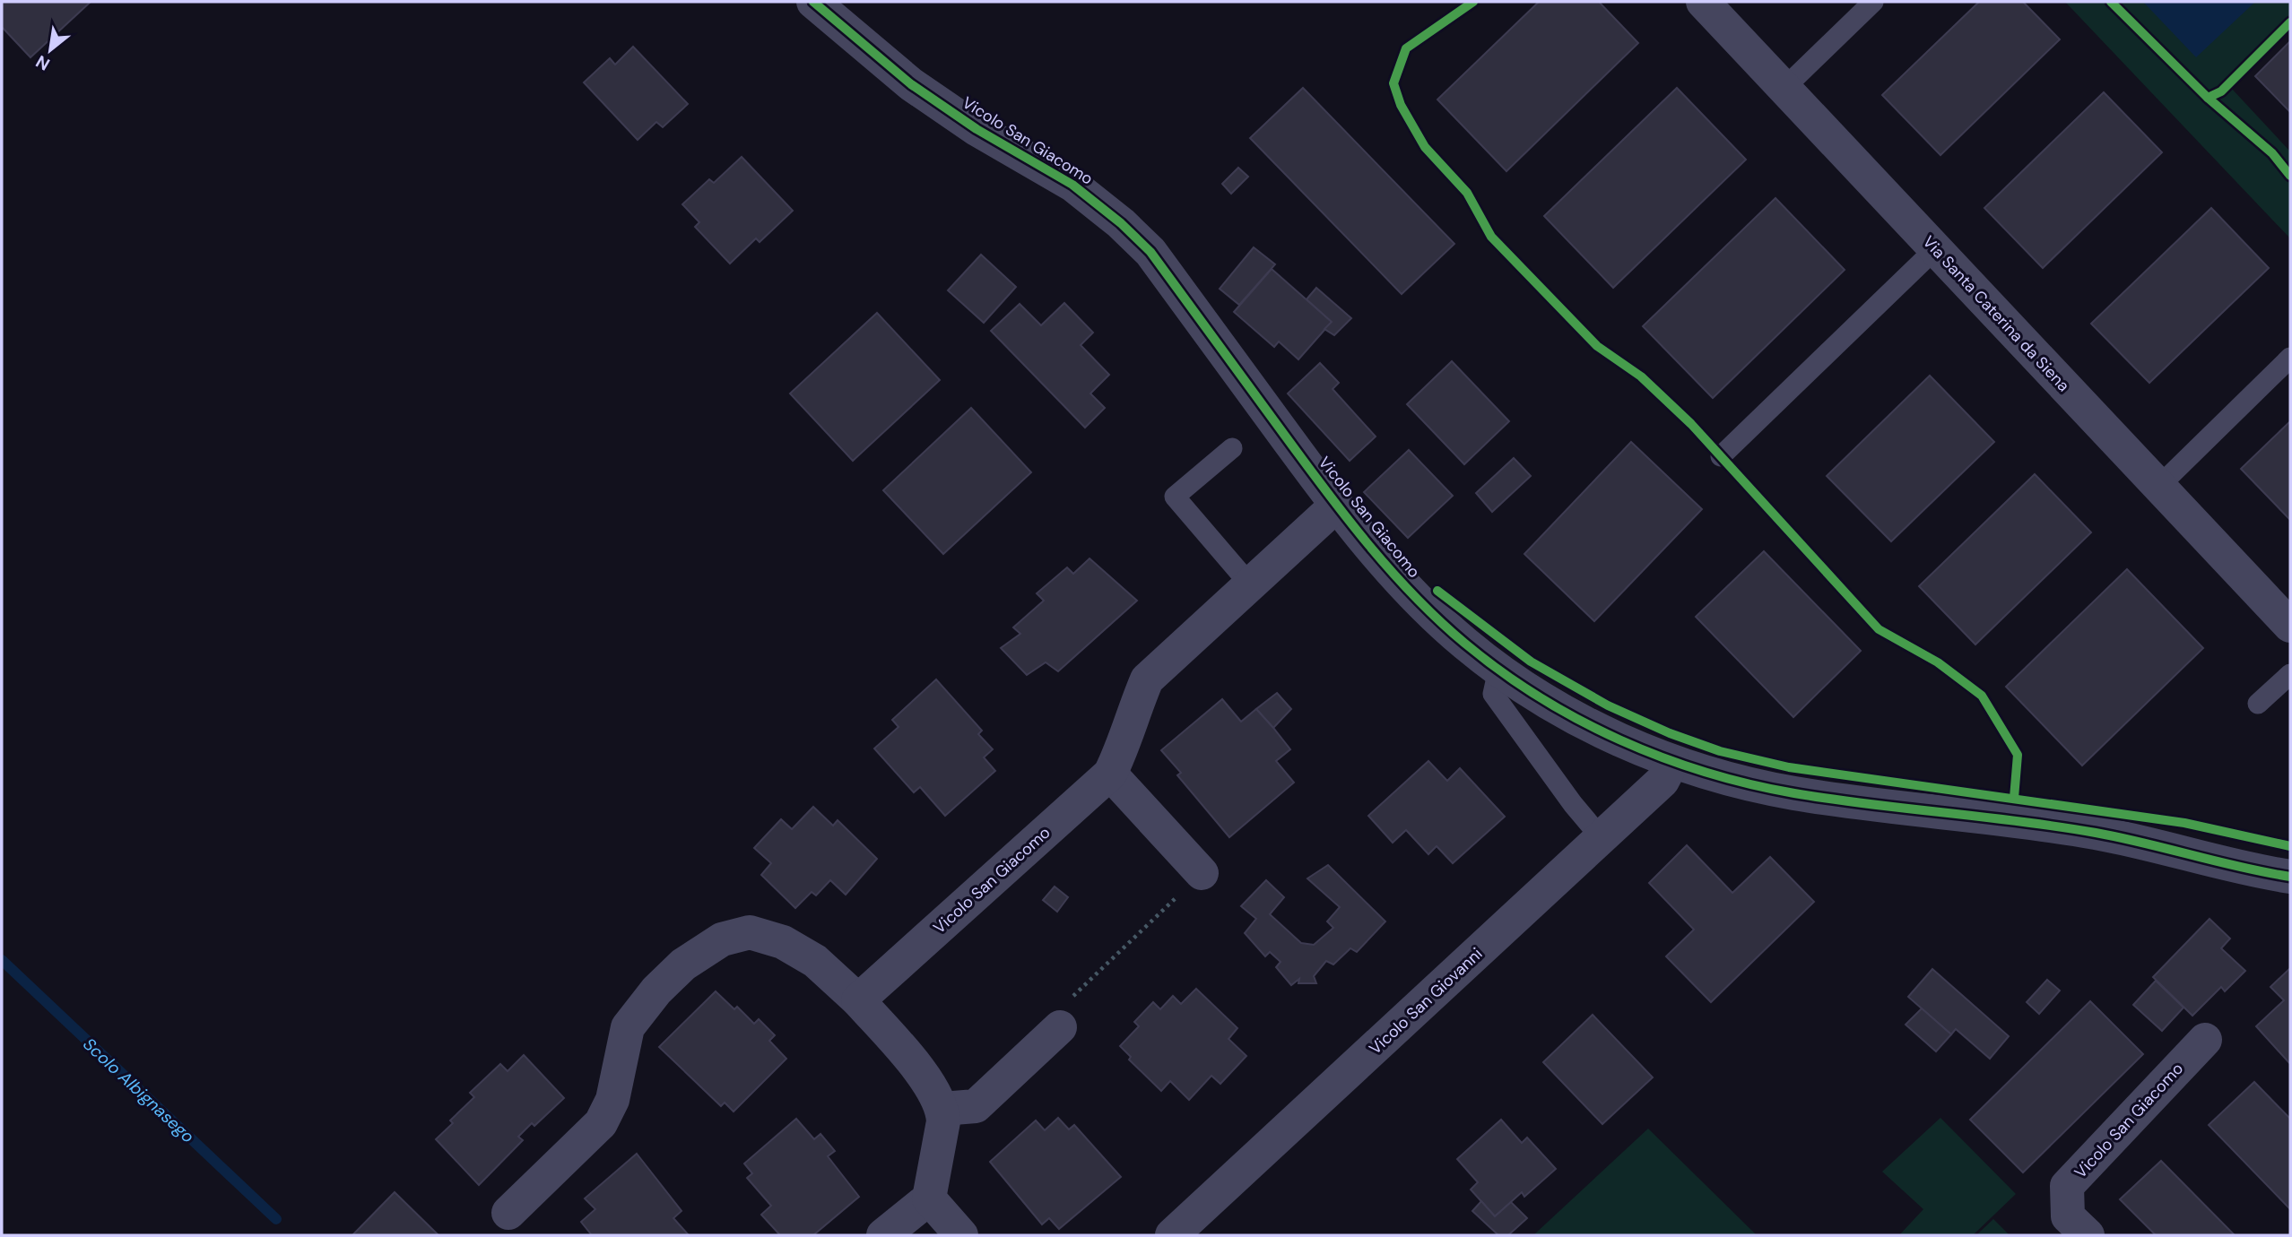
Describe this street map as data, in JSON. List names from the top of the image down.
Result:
{
  "streets": {
    "street": ["Vicolo San Giacomo", "Via Santa Caterina da Siena", "Vicolo San Giovanni"]
  },
  "crossings": [
    ["Vicolo San Giacomo", "Vicolo San Giovanni"]
  ],
  "water": ["Scolo Albignasego"],
  "north": "bottom left"
}
